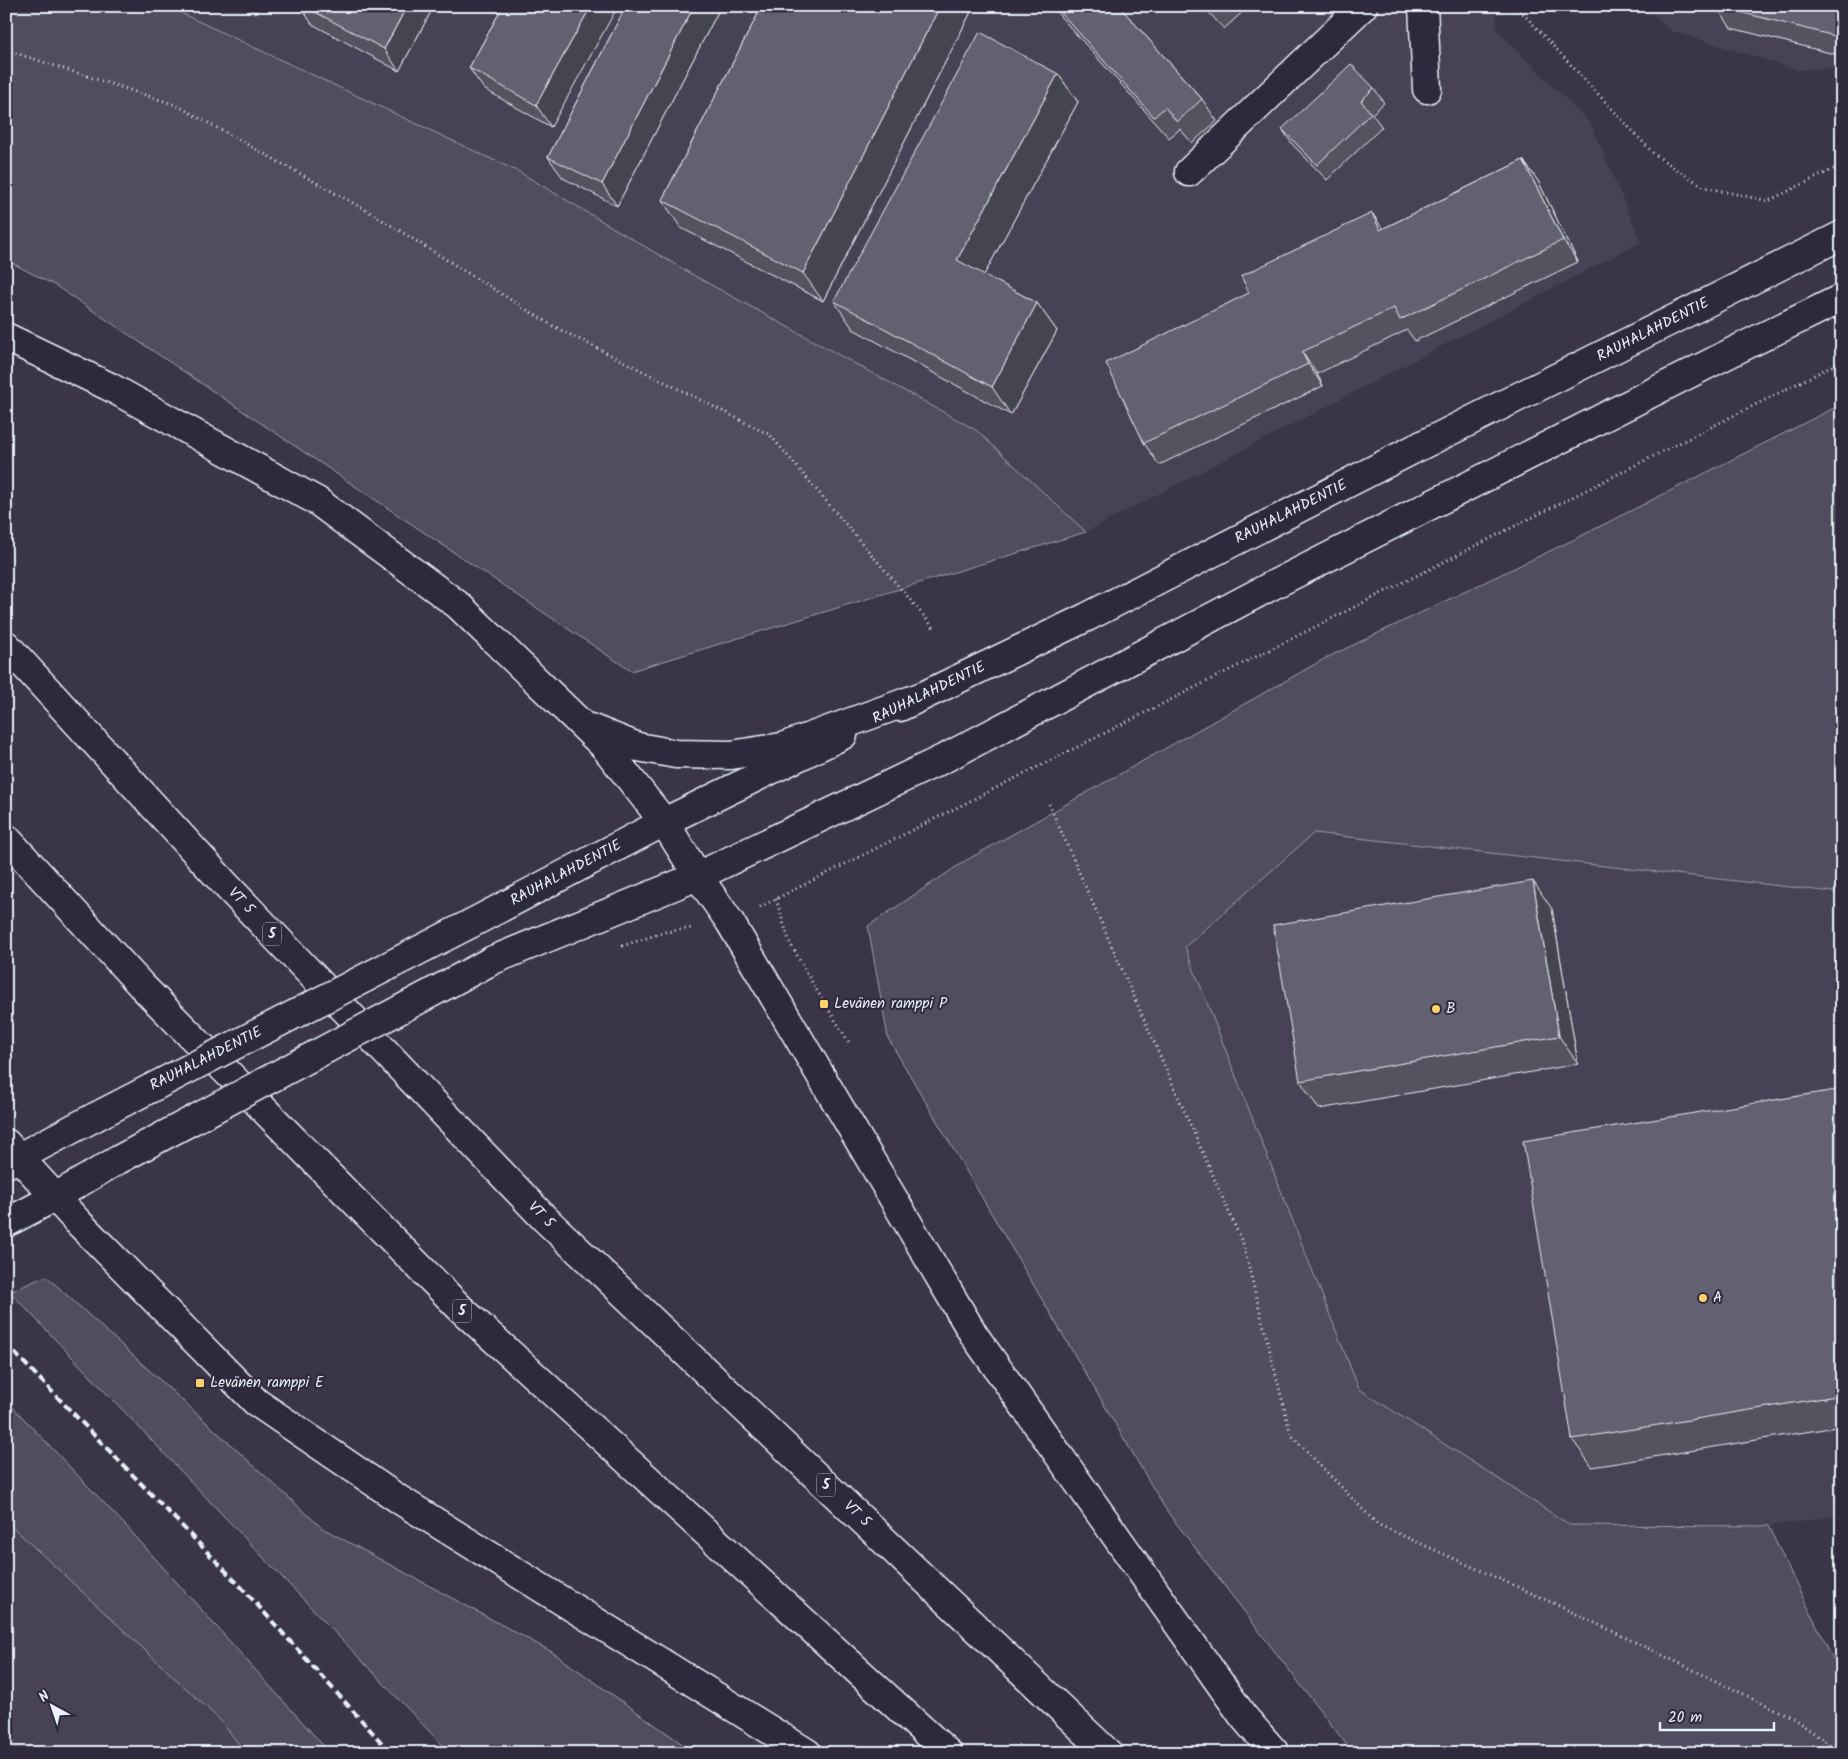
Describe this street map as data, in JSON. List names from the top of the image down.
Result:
{
  "streets": {
    "main road": ["RAUHALAHDENTIE", "VT 5", "5"]
  },
  "places": {
    "transit": ["Levänen ramppi P", "Levänen ramppi E"],
    "other": ["B", "A"]
  },
  "scale_bar": "20 m",
  "north": "top left"
}
